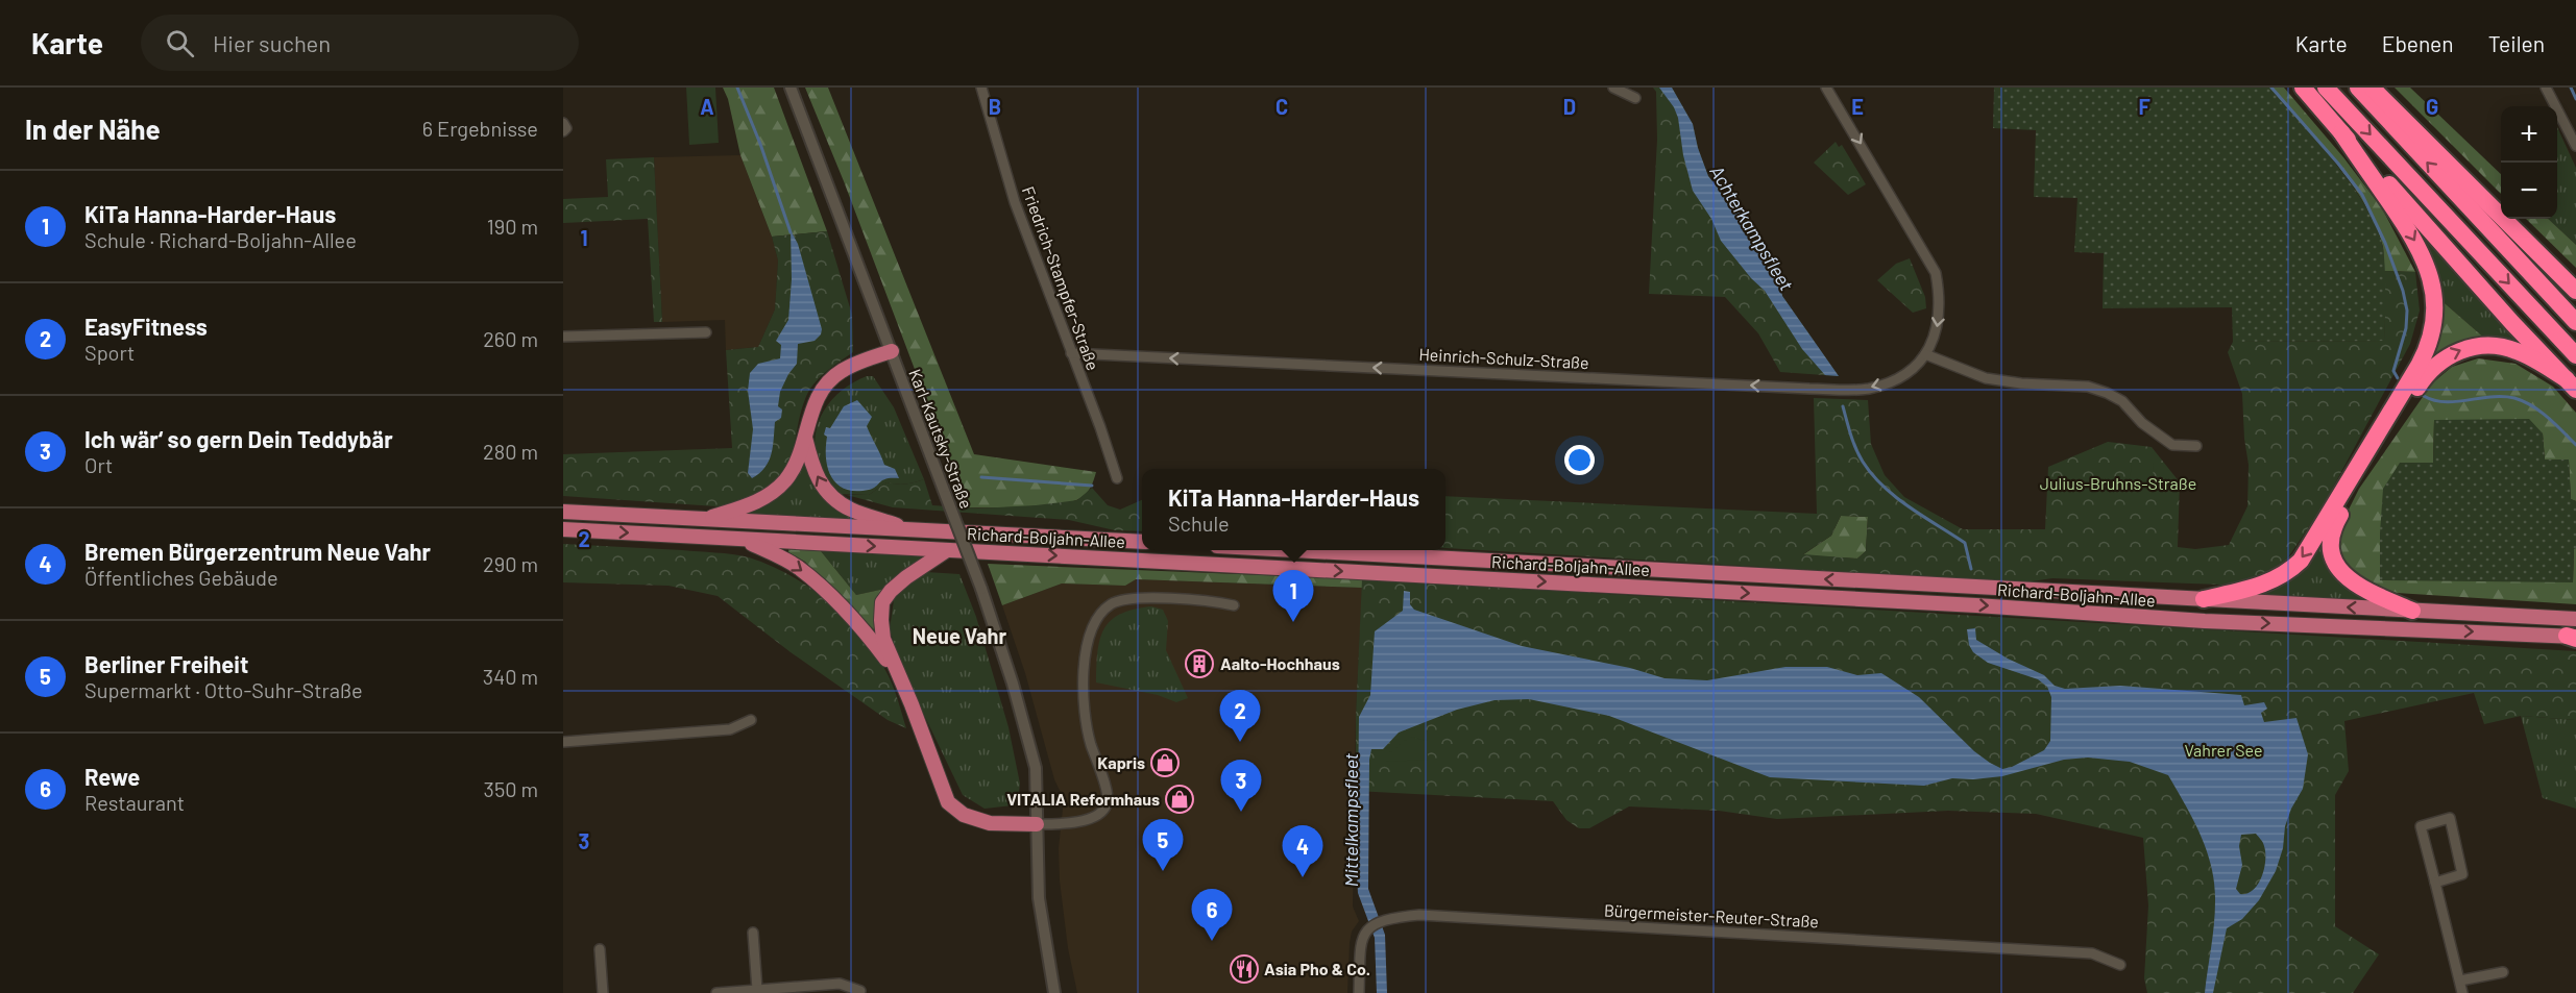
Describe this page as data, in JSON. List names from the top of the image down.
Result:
{
  "streets": {
    "main road": ["Richard-Boljahn-Allee"],
    "street": [
      "Friedrich-Stampfer-Straße",
      "Heinrich-Schulz-Straße",
      "Karl-Kautsky-Straße",
      "Bürgermeister-Reuter-Straße"
    ]
  },
  "crossings": [
    ["Friedrich-Stampfer-Straße", "Heinrich-Schulz-Straße"]
  ],
  "one_way": ["Heinrich-Schulz-Straße"],
  "districts": ["Neue Vahr"],
  "water": ["Achterkampsfleet", "Mittelkampsfleet"],
  "parks": ["Julius-Bruhns-Straße", "Vahrer See"],
  "places": {
    "building": ["Aalto-Hochhaus"],
    "shop": ["Kapris", "VITALIA Reformhaus"],
    "restaurant": ["Asia Pho & Co."]
  },
  "page": {
    "header": "Karte",
    "search": "Hier suchen",
    "nav": ["Karte", "Ebenen", "Teilen"],
    "heading": ["In der Nähe", "6 Ergebnisse"],
    "map_buttons": ["+", "−"],
    "list": [
      {
        "mark": "1",
        "name": "KiTa Hanna-Harder-Haus",
        "note": "Schule · Richard-Boljahn-Allee",
        "value": "190 m"
      },
      {
        "mark": "2",
        "name": "EasyFitness",
        "note": "Sport",
        "value": "260 m"
      },
      {
        "mark": "3",
        "name": "Ich wär‘ so gern Dein Teddybär",
        "note": "Ort",
        "value": "280 m"
      },
      {
        "mark": "4",
        "name": "Bremen Bürgerzentrum Neue Vahr",
        "note": "Öffentliches Gebäude",
        "value": "290 m"
      },
      {
        "mark": "5",
        "name": "Berliner Freiheit",
        "note": "Supermarkt · Otto-Suhr-Straße",
        "value": "340 m"
      },
      {
        "mark": "6",
        "name": "Rewe",
        "note": "Restaurant",
        "value": "350 m"
      }
    ],
    "popup": ["KiTa Hanna-Harder-Haus", "Schule"],
    "pins": [
      "1",
      "2",
      "3",
      "5",
      "4",
      "6"
    ]
  },
  "grid": {
    "columns": [
      "A",
      "B",
      "C",
      "D",
      "E",
      "F",
      "G"
    ],
    "rows": ["1", "2", "3"]
  }
}
